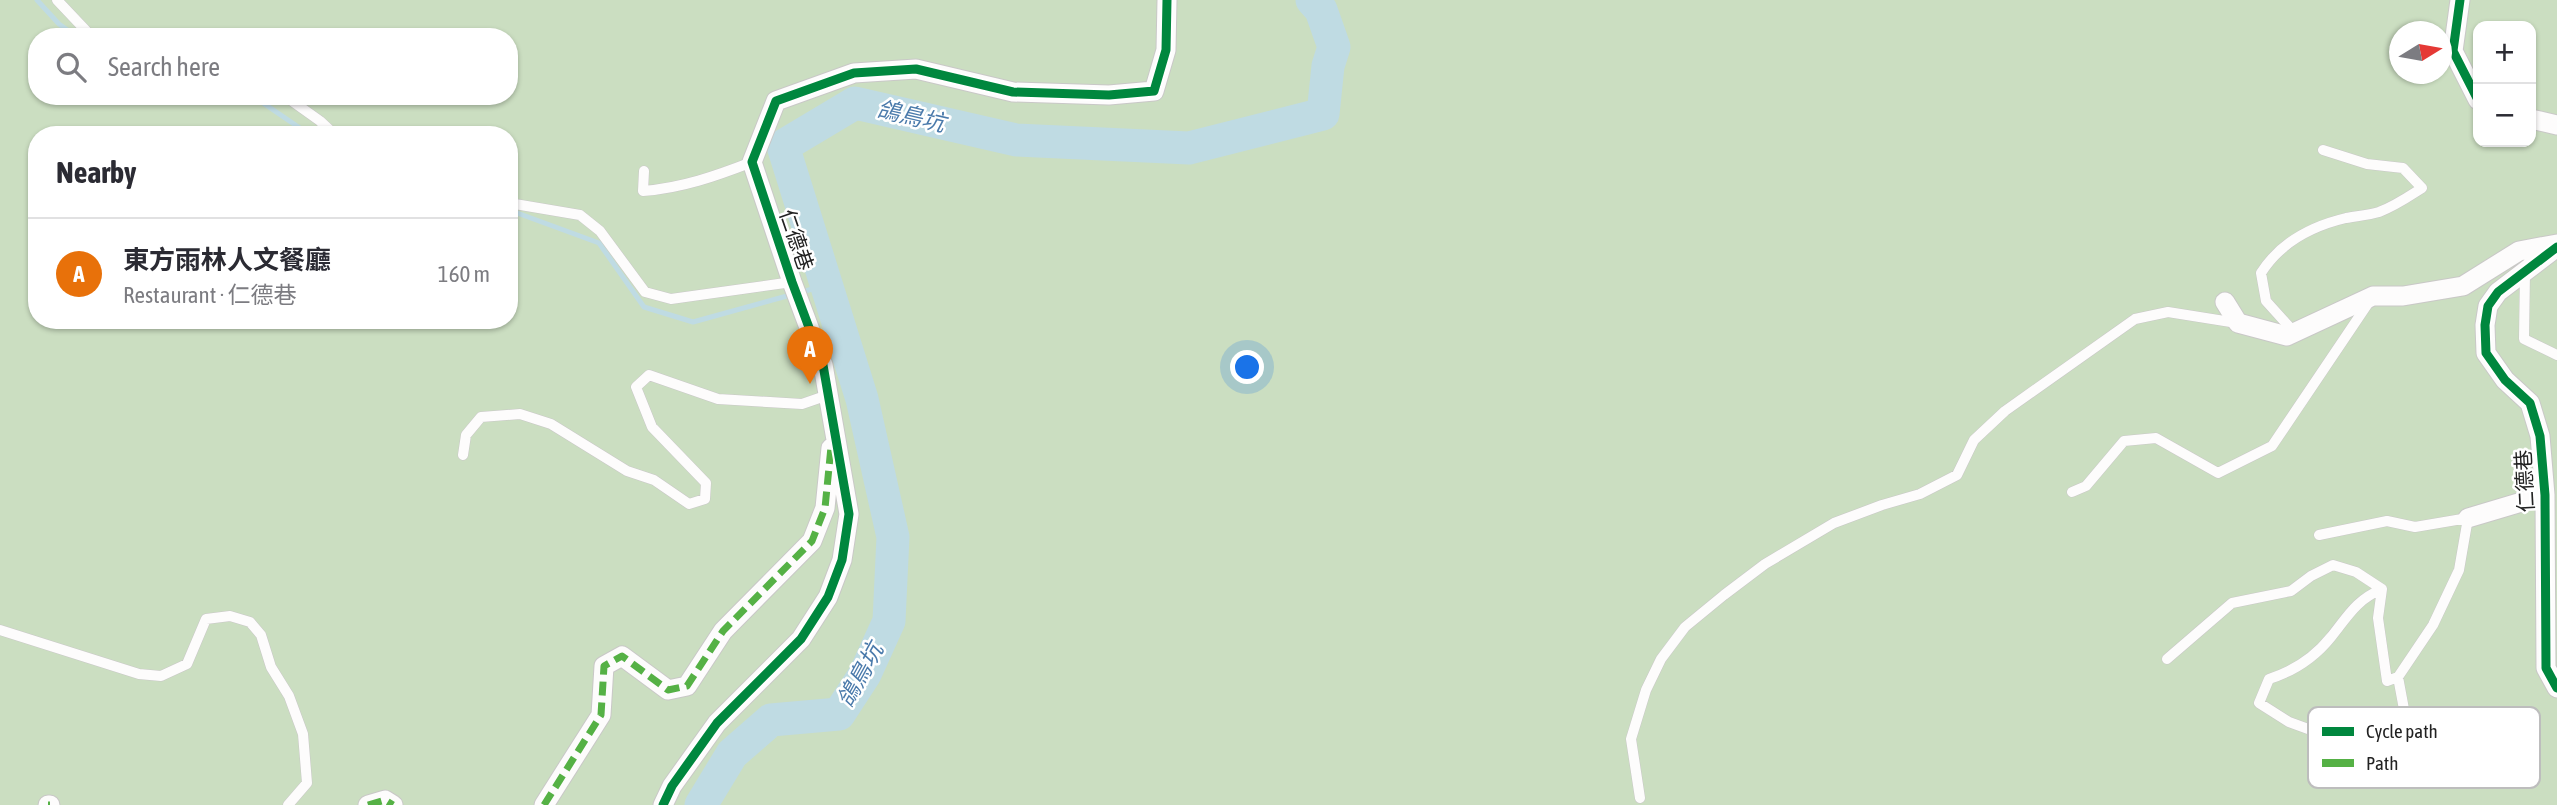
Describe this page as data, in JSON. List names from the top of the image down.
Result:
{
  "streets": {
    "street": ["仁德巷"]
  },
  "water": ["鴿鳥坑"],
  "legend": ["Cycle path", "Path"],
  "north": "right",
  "page": {
    "map_buttons": ["+", "−"],
    "search": "Search here",
    "heading": "Nearby",
    "list": [
      {
        "mark": "A",
        "name": "東方雨林人文餐廳",
        "note": "Restaurant · 仁德巷",
        "value": "160 m"
      }
    ],
    "pins": "A"
  }
}
